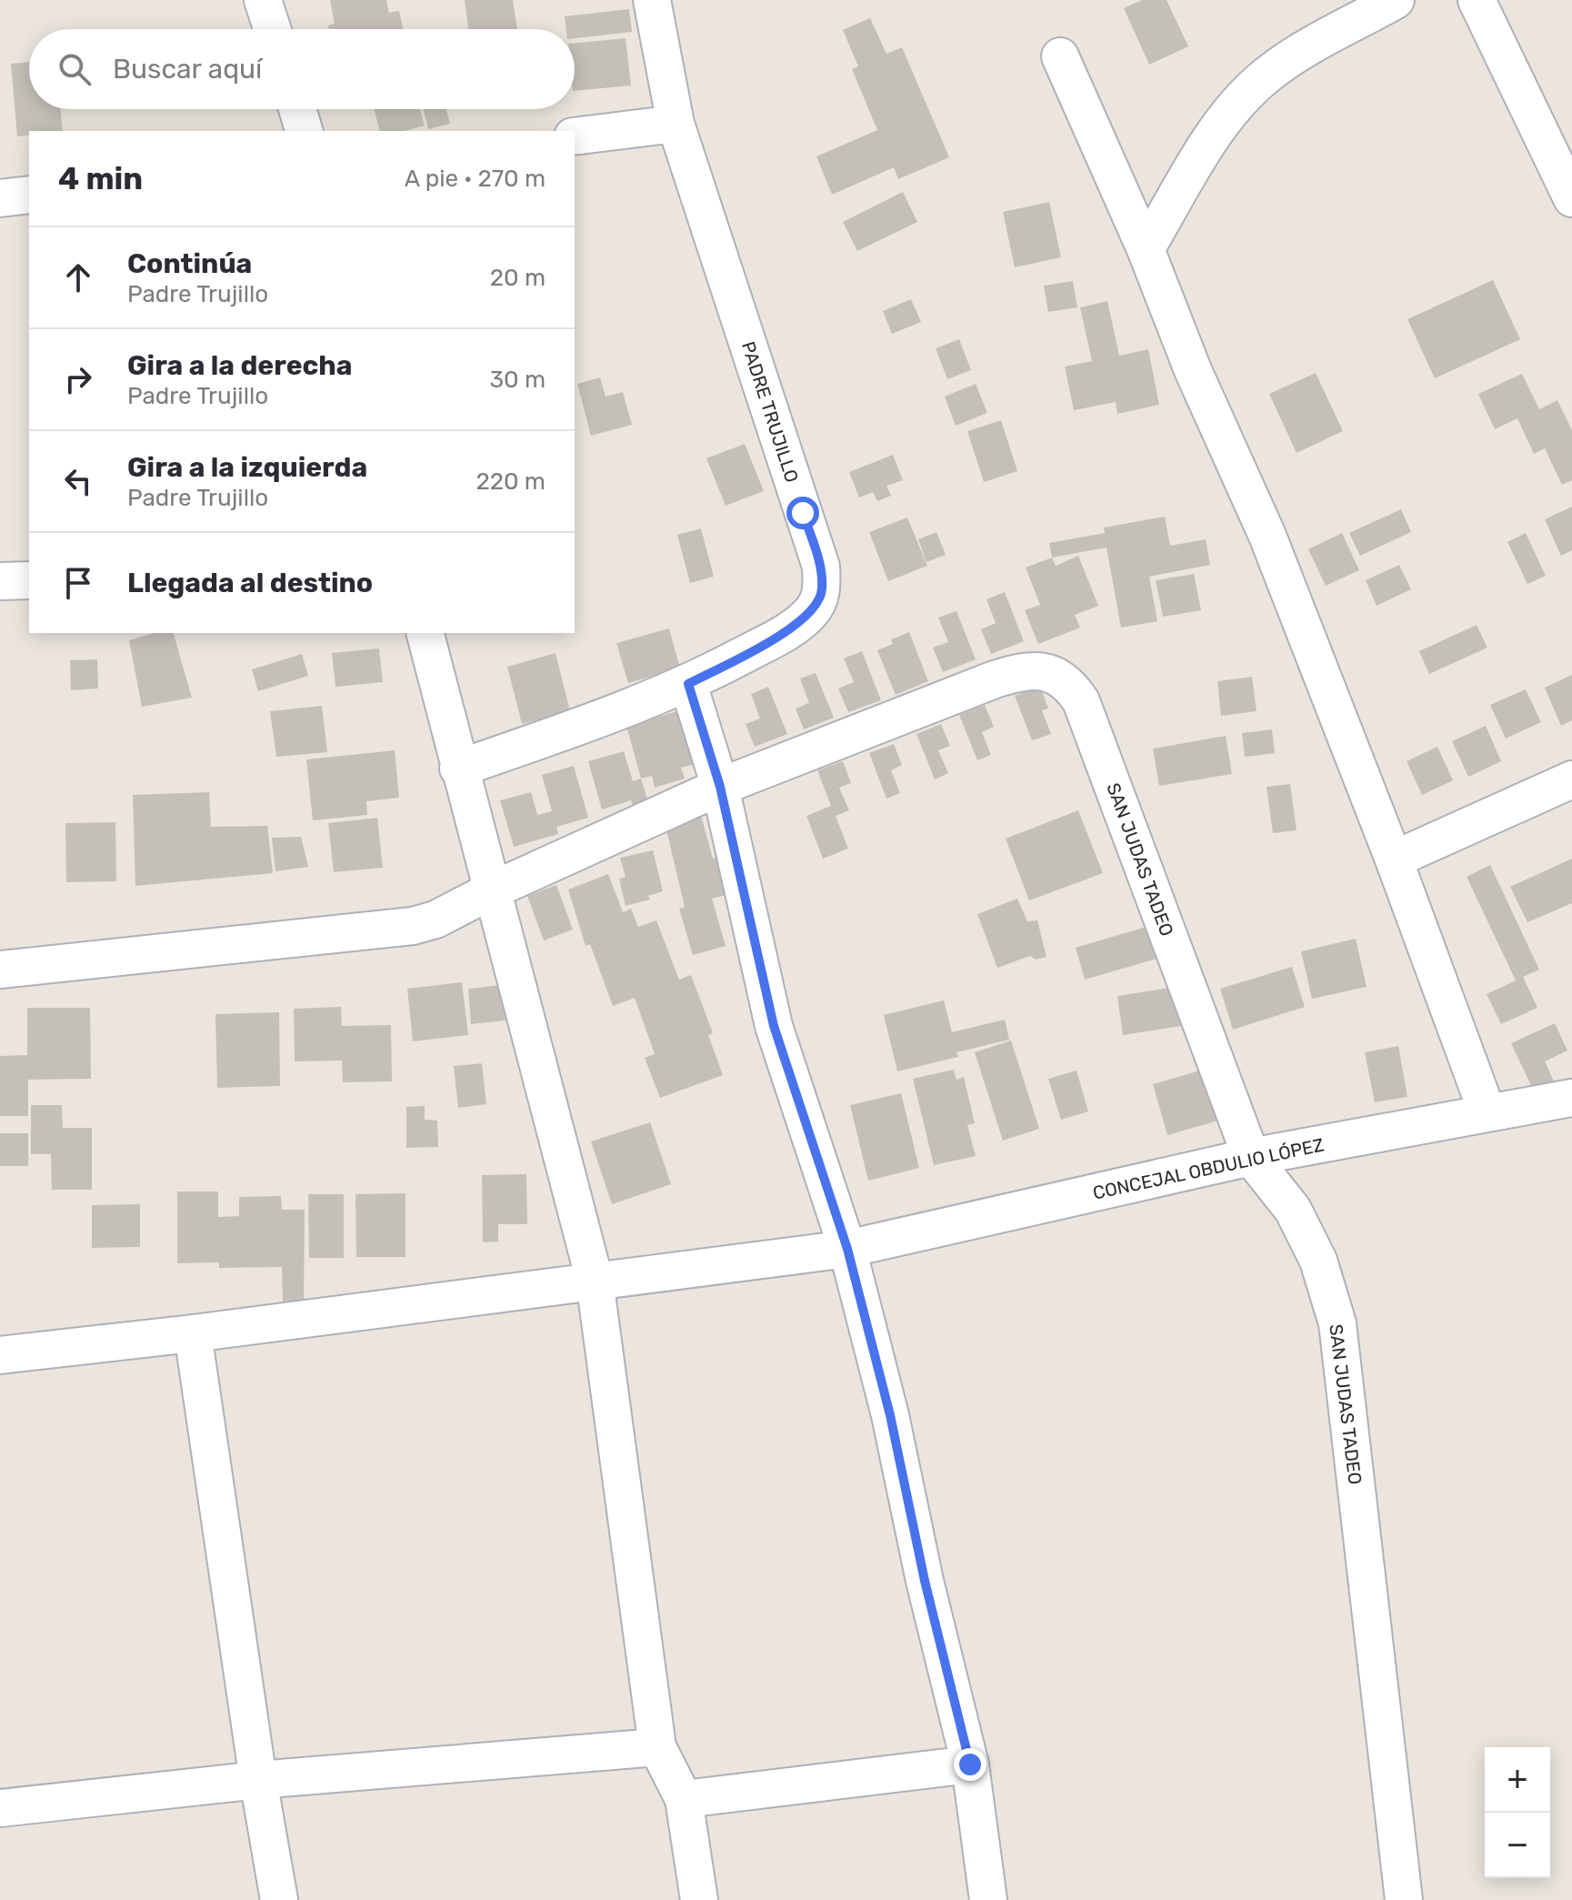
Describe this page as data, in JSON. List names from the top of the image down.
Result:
{
  "streets": {
    "street": ["PADRE TRUJILLO", "SAN JUDAS TADEO", "CONCEJAL OBDULIO LÓPEZ"]
  },
  "crossings": [
    ["SAN JUDAS TADEO", "CONCEJAL OBDULIO LÓPEZ"]
  ],
  "page": {
    "search": "Buscar aquí",
    "heading": ["4 min", "A pie · 270 m"],
    "list": [
      ["Continúa", "Padre Trujillo", "20 m"],
      ["Gira a la derecha", "Padre Trujillo", "30 m"],
      ["Gira a la izquierda", "Padre Trujillo", "220 m"],
      "Llegada al destino"
    ],
    "map_buttons": ["+", "−"]
  }
}
